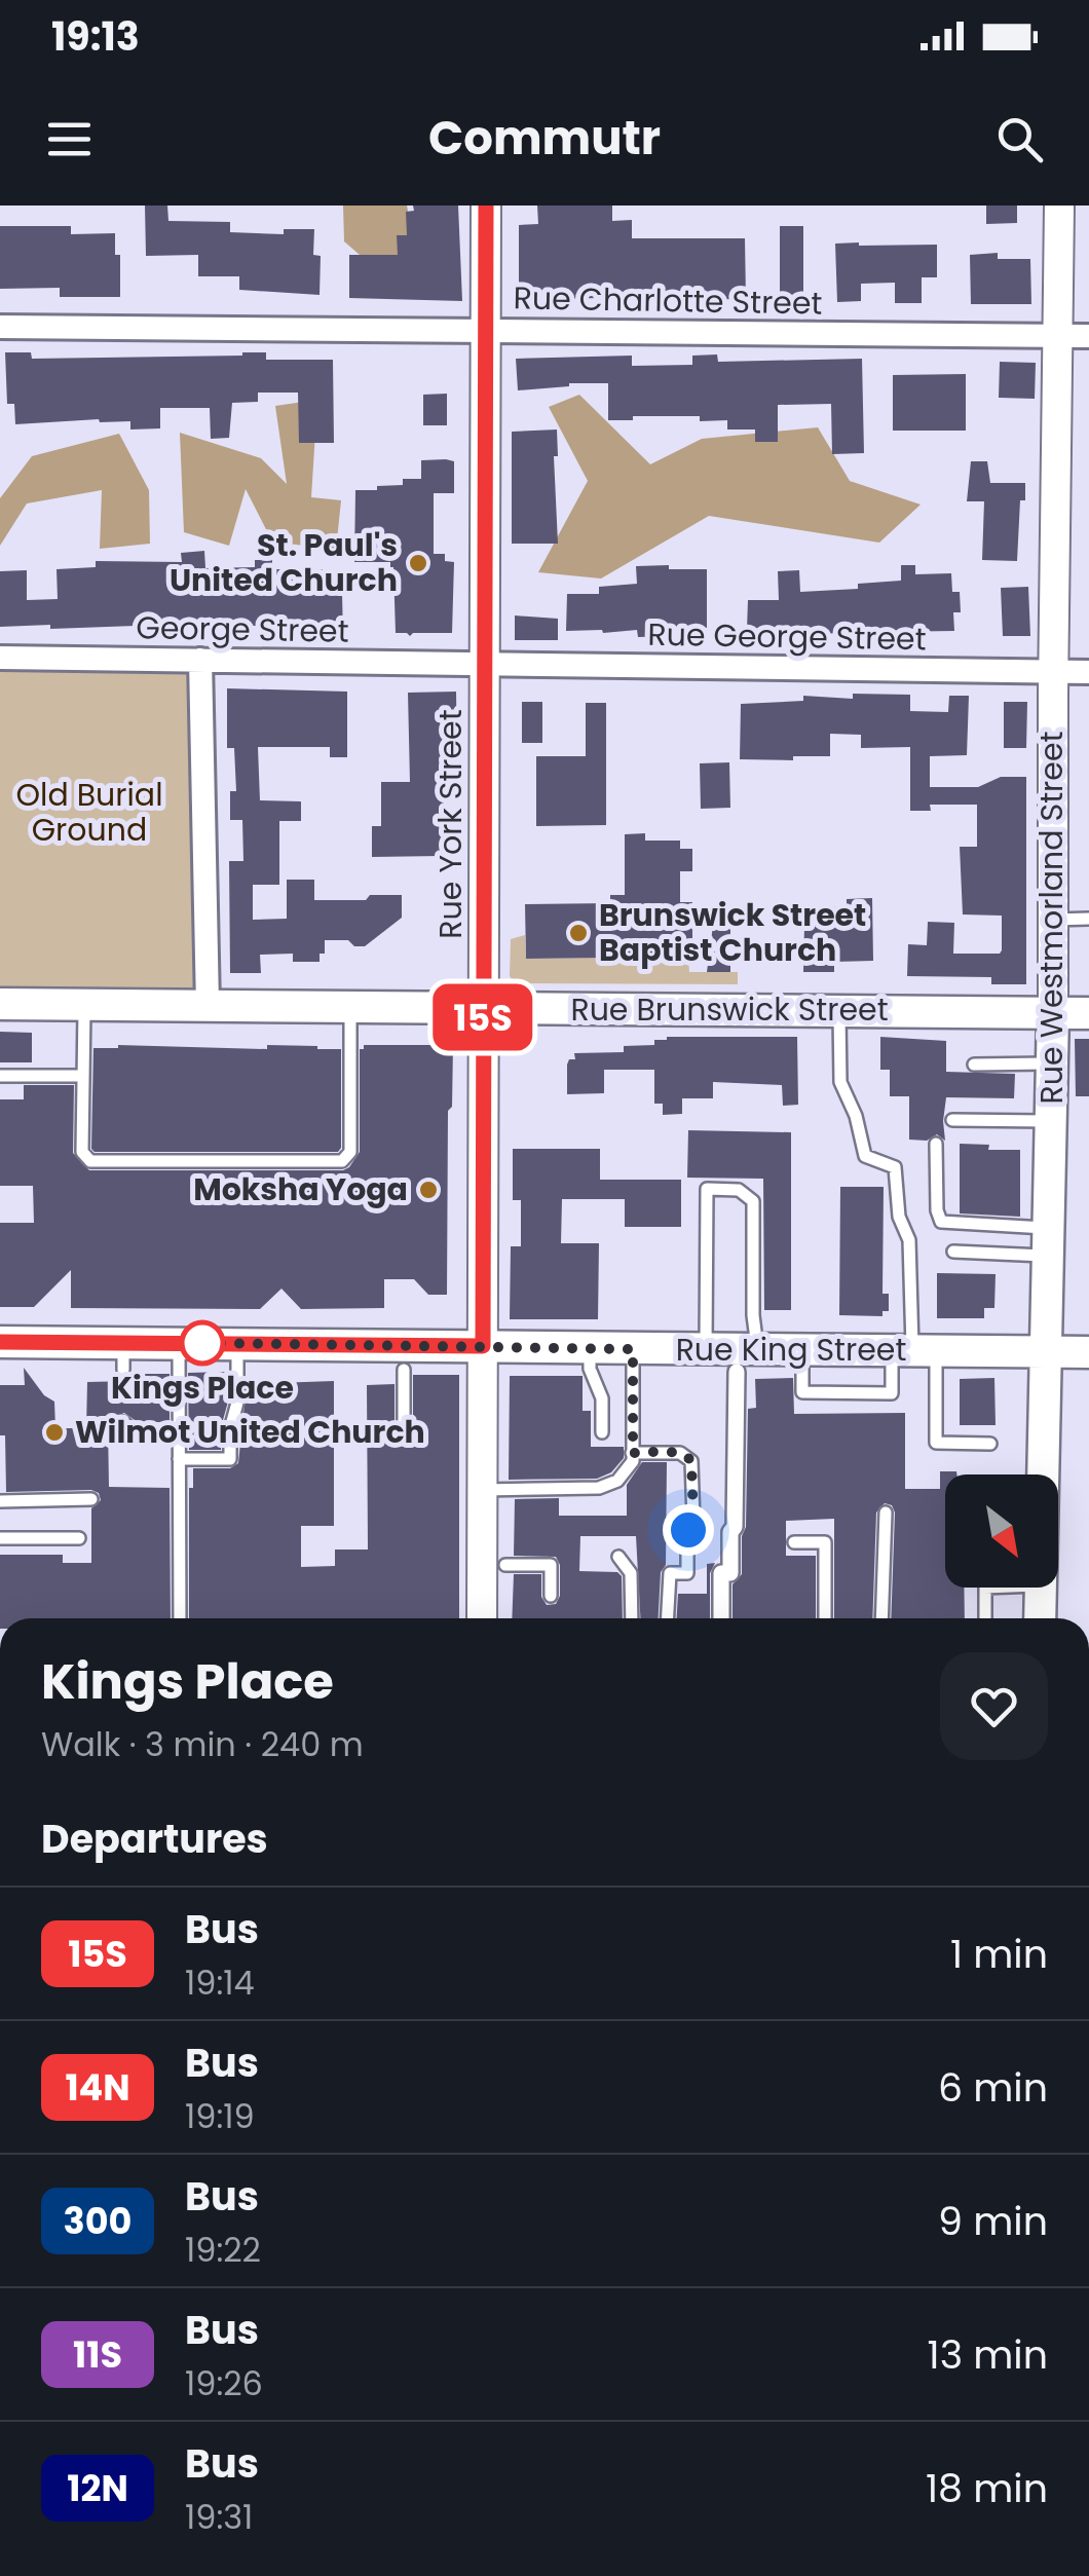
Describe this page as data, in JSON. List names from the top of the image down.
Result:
{
  "streets": {
    "main road": ["Rue Westmorland Street", "Rue Brunswick Street", "Rue King Street"],
    "street": [
      "Rue Charlotte Street",
      "George Street",
      "Rue George Street",
      "Rue York Street"
    ]
  },
  "crossings": [
    ["Rue Charlotte Street", "Rue York Street"],
    ["Rue Charlotte Street", "Rue Westmorland Street"],
    ["George Street", "Rue George Street"],
    ["George Street", "Rue York Street"],
    ["Rue George Street", "Rue York Street"],
    ["Rue George Street", "Rue Westmorland Street"],
    ["Rue York Street", "Rue Brunswick Street"],
    ["Rue York Street", "Rue King Street"],
    ["Rue Westmorland Street", "Rue Brunswick Street"],
    ["Rue Westmorland Street", "Rue King Street"]
  ],
  "parks": ["Old Burial Ground"],
  "places": [
    "St. Paul's United Church",
    "Brunswick Street Baptist Church",
    "Moksha Yoga",
    "Kings Place",
    "Wilmot United Church"
  ],
  "lines": ["bus line 15S"],
  "north": "bottom right",
  "page": {
    "status": "19:13",
    "header": "Commutr",
    "on_map": "15S",
    "heading": [
      ["Kings Place", "Walk · 3 min · 240 m"],
      "Departures"
    ],
    "list": [
      {
        "mark": "15S",
        "name": "Bus",
        "note": "19:14",
        "value": "1 min"
      },
      {
        "mark": "14N",
        "name": "Bus",
        "note": "19:19",
        "value": "6 min"
      },
      {
        "mark": "300",
        "name": "Bus",
        "note": "19:22",
        "value": "9 min"
      },
      {
        "mark": "11S",
        "name": "Bus",
        "note": "19:26",
        "value": "13 min"
      },
      {
        "mark": "12N",
        "name": "Bus",
        "note": "19:31",
        "value": "18 min"
      }
    ]
  }
}
